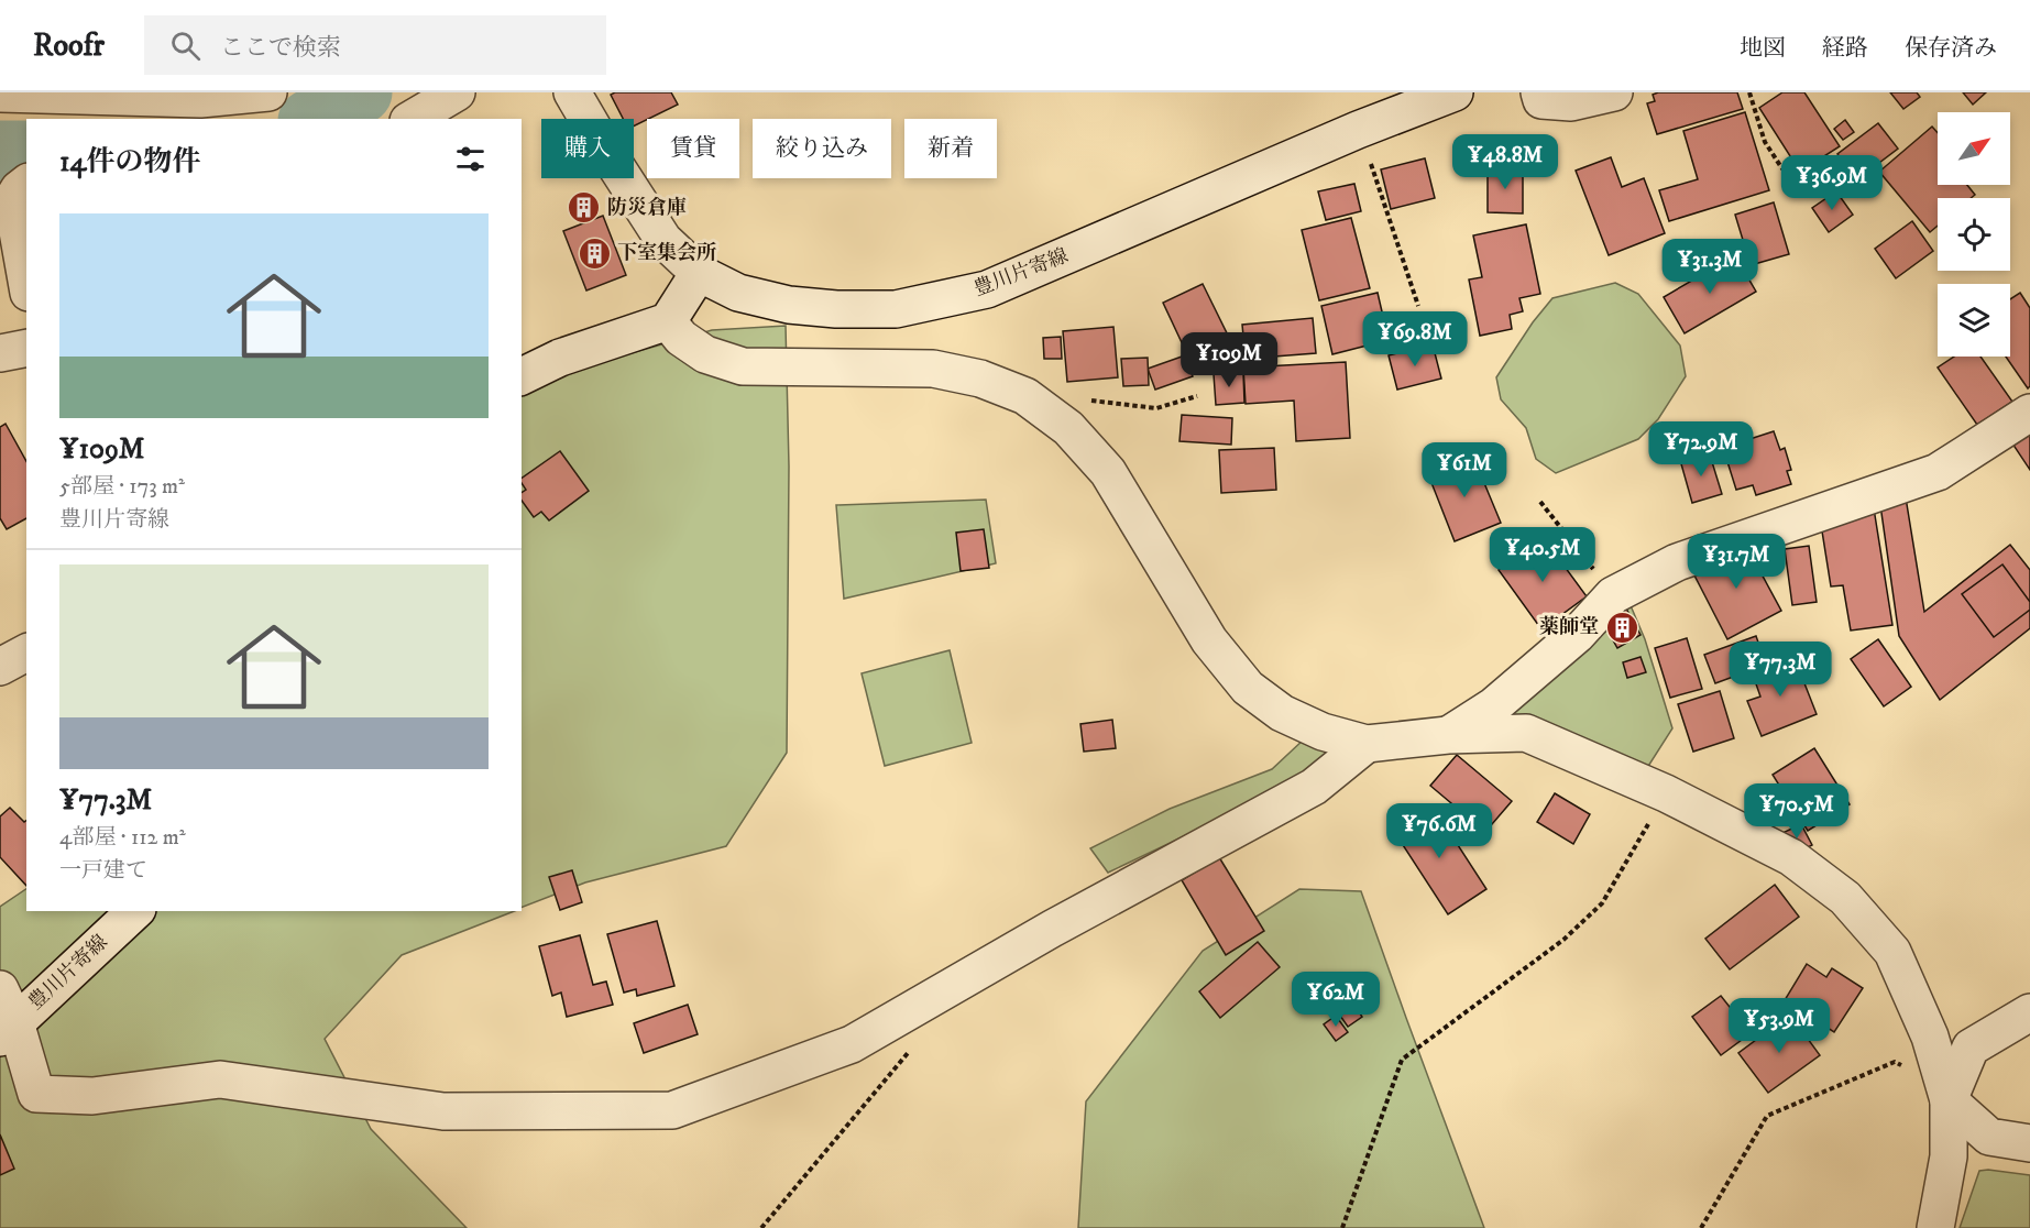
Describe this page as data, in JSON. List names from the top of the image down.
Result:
{
  "streets": {
    "street": ["豊川片寄線"]
  },
  "places": {
    "building": ["防災倉庫", "下室集会所", "薬師堂"]
  },
  "north": "top right",
  "page": {
    "header": "Roofr",
    "search": "ここで検索",
    "nav": ["地図", "経路", "保存済み"],
    "chip": [
      "購入",
      "賃貸",
      "絞り込み",
      "新着"
    ],
    "heading": "14件の物件",
    "price": [
      "¥48.8M",
      "¥36.9M",
      "¥31.3M",
      "¥69.8M",
      "¥109M",
      "¥72.9M",
      "¥61M",
      "¥40.5M",
      "¥31.7M",
      "¥77.3M",
      "¥70.5M",
      "¥76.6M",
      "¥62M",
      "¥53.9M"
    ],
    "list": [
      {
        "name": "¥109M",
        "note": "5部屋 · 173 m² · 豊川片寄線"
      },
      {
        "name": "¥77.3M",
        "note": "4部屋 · 112 m² · 一戸建て"
      }
    ]
  }
}
